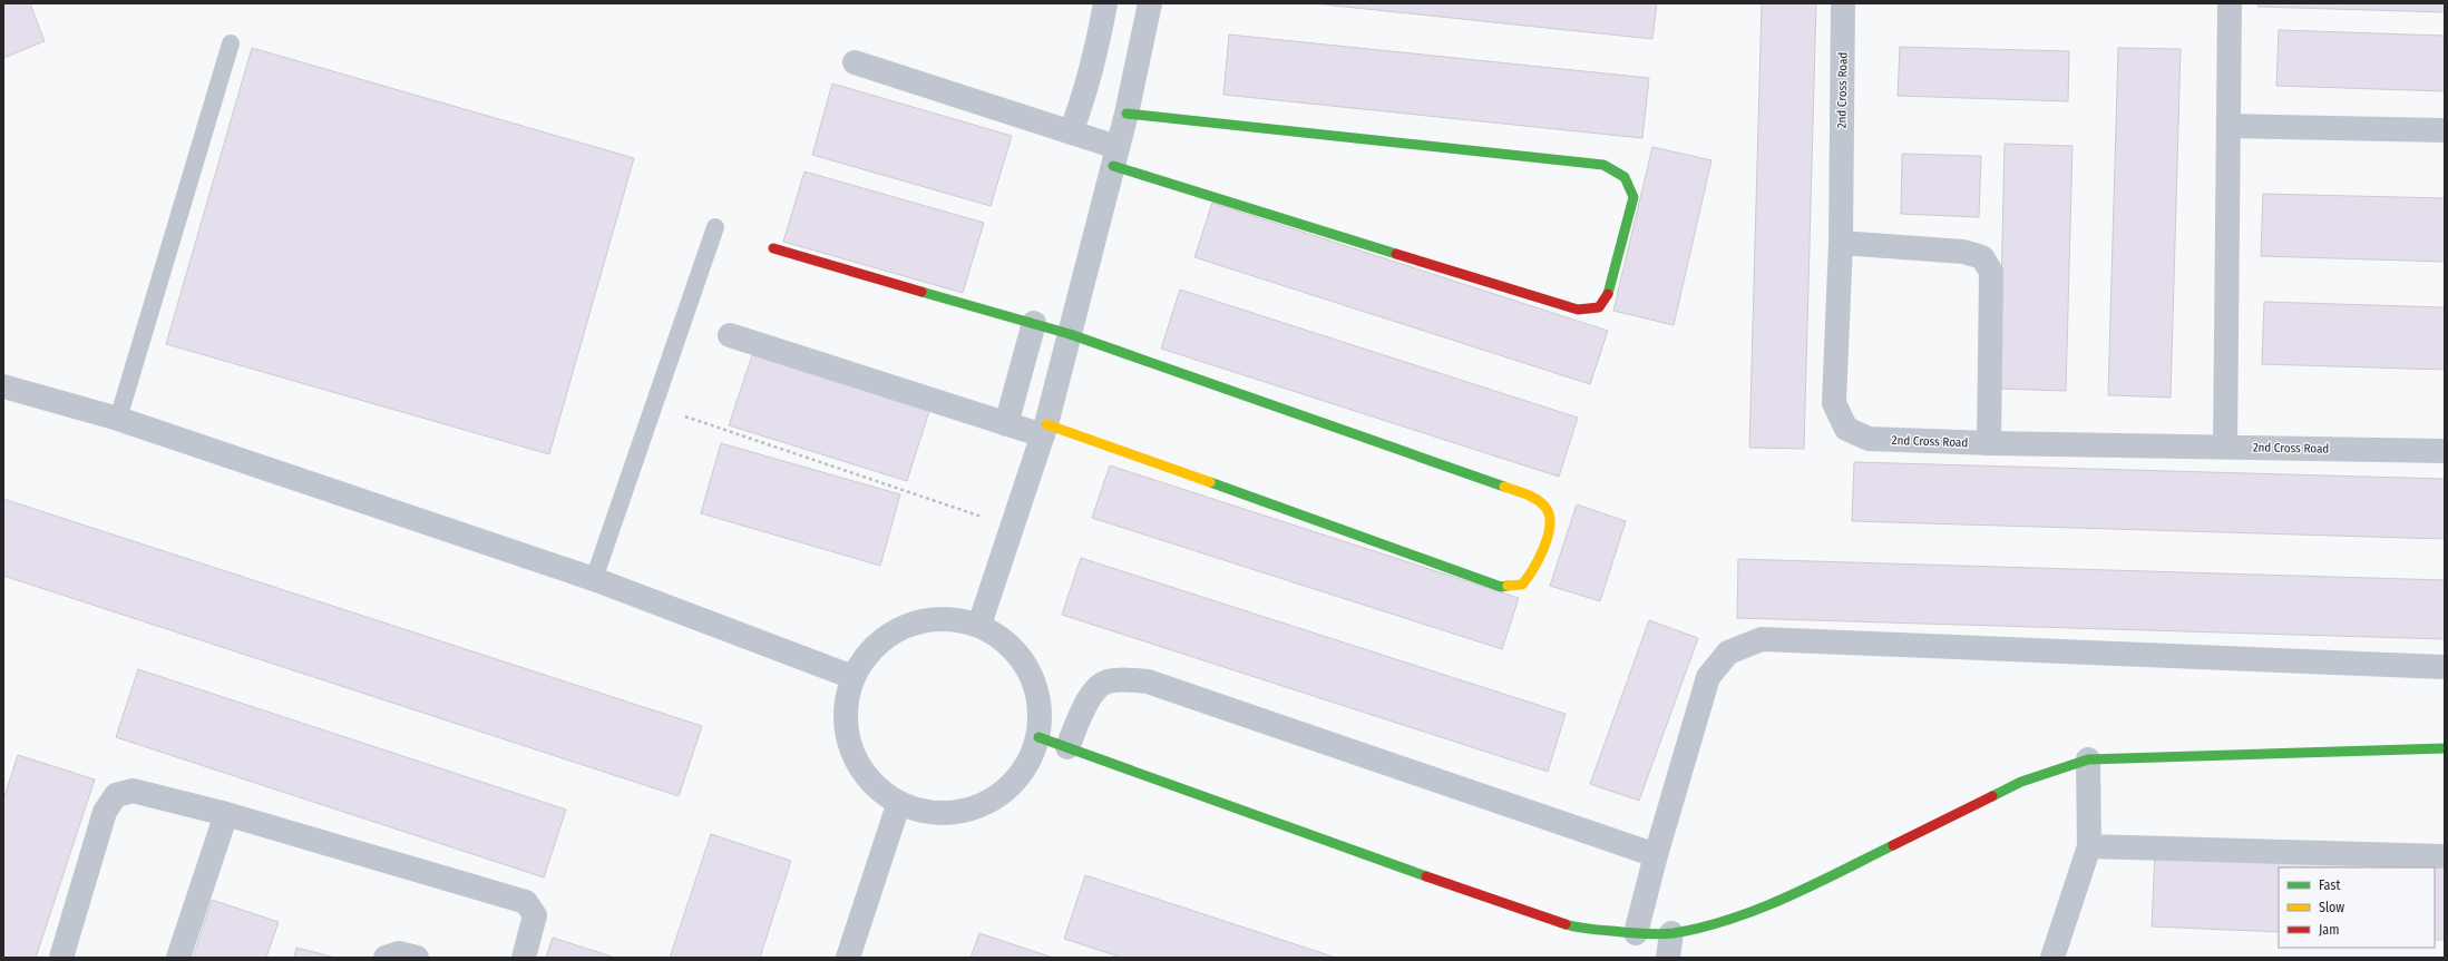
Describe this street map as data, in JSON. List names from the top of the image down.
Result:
{
  "streets": {
    "street": ["2nd Cross Road"]
  },
  "legend": ["Fast", "Slow", "Jam"]
}
